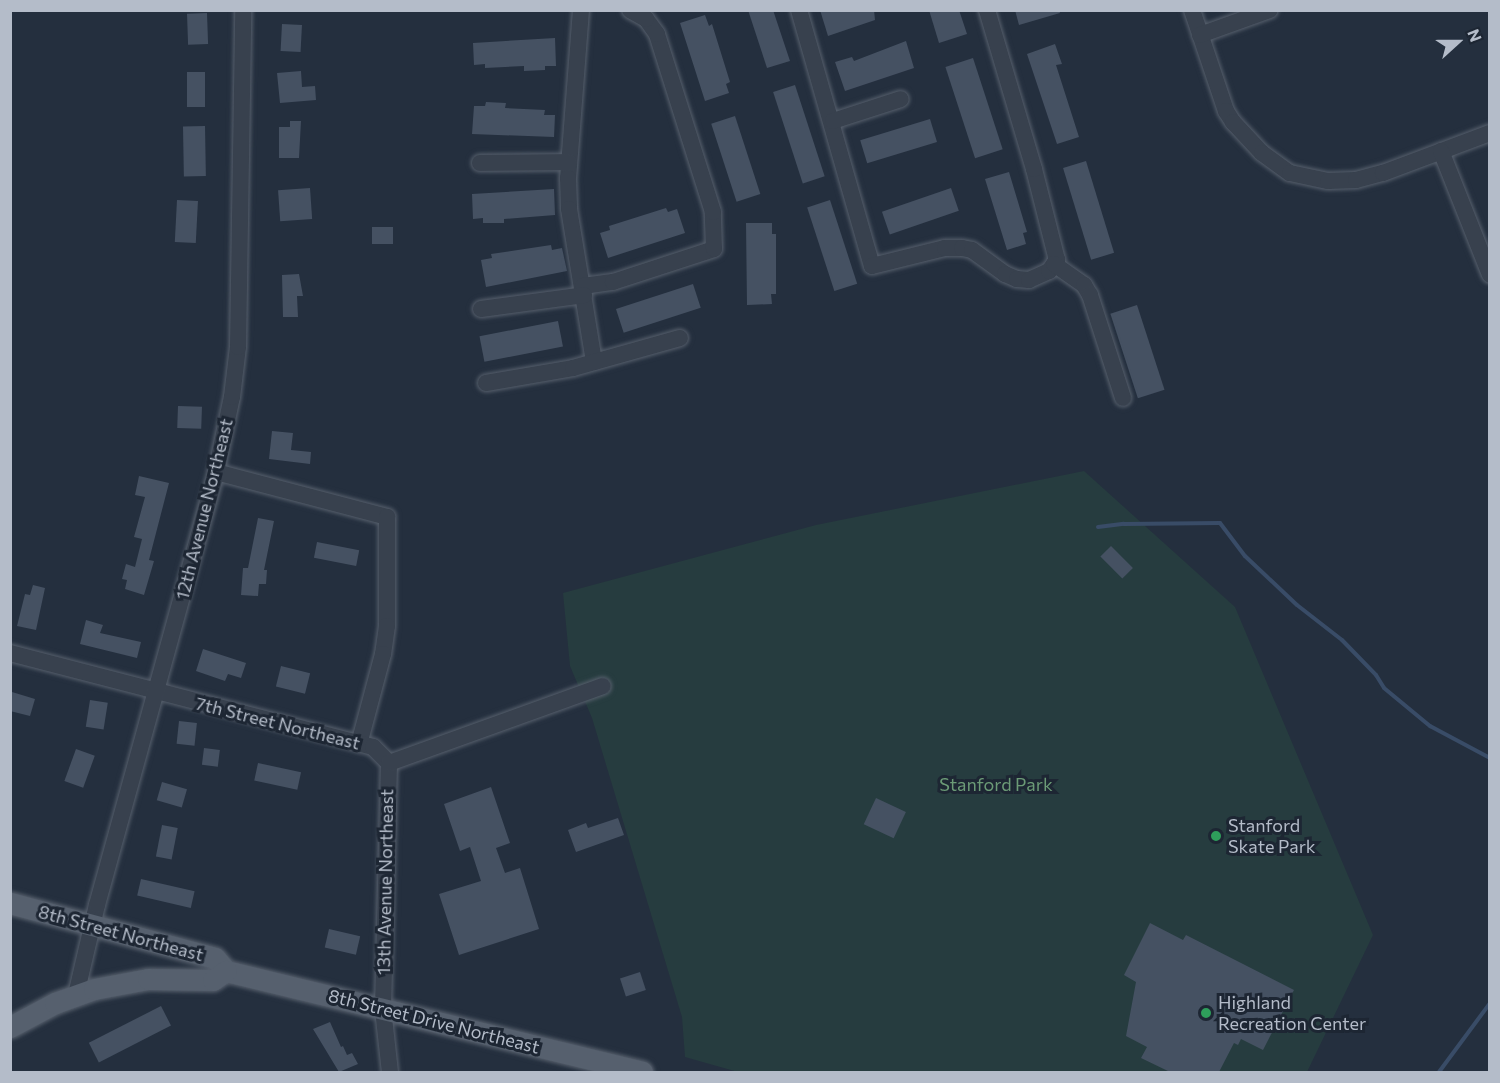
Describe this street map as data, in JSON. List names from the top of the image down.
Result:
{
  "streets": {
    "main road": ["8th Street Northeast", "8th Street Drive Northeast"],
    "street": ["12th Avenue Northeast", "7th Street Northeast", "13th Avenue Northeast"]
  },
  "crossings": [
    ["12th Avenue Northeast", "7th Street Northeast"],
    ["12th Avenue Northeast", "8th Street Northeast"],
    ["7th Street Northeast", "13th Avenue Northeast"],
    ["13th Avenue Northeast", "8th Street Drive Northeast"],
    ["8th Street Northeast", "8th Street Drive Northeast"]
  ],
  "parks": ["Stanford Park"],
  "places": ["Stanford Skate Park", "Highland Recreation Center"],
  "north": "right"
}
